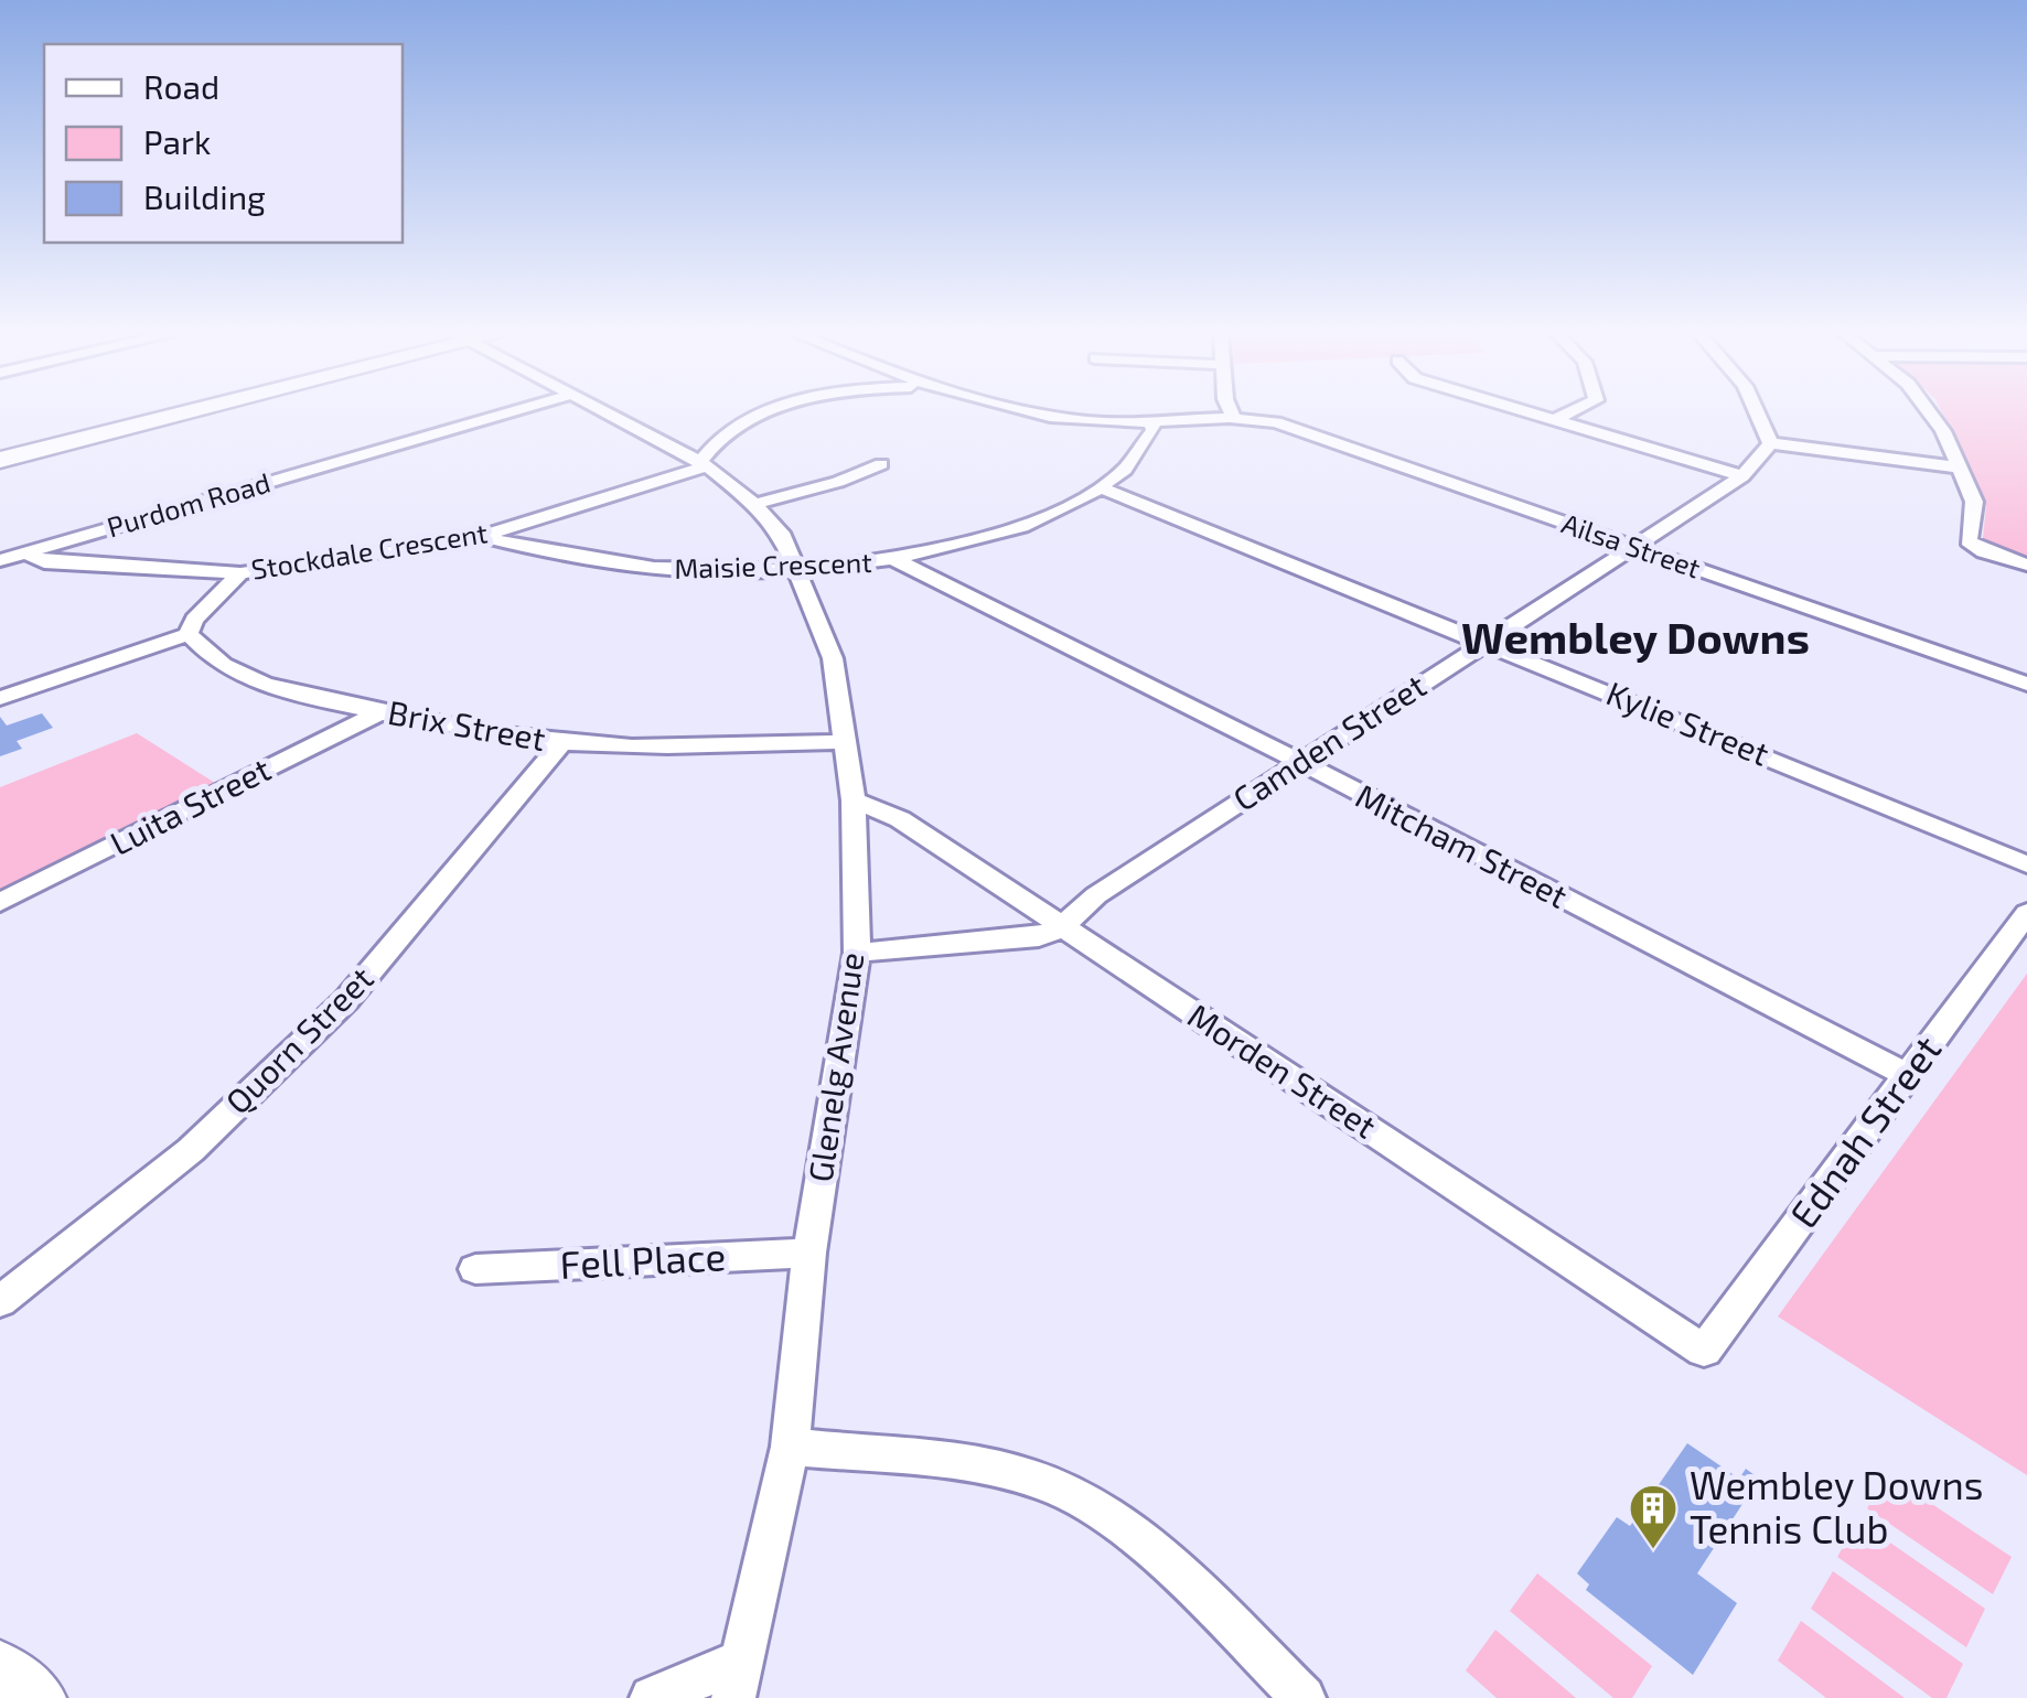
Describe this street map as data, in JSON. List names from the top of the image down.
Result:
{
  "streets": {
    "street": [
      "Purdom Road",
      "Ailsa Street",
      "Stockdale Crescent",
      "Maisie Crescent",
      "Kylie Street",
      "Brix Street",
      "Camden Street",
      "Luita Street",
      "Mitcham Street",
      "Quorn Street",
      "Glenelg Avenue",
      "Morden Street",
      "Ednah Street",
      "Fell Place"
    ]
  },
  "crossings": [
    ["Purdom Road", "Stockdale Crescent"],
    ["Ailsa Street", "Maisie Crescent"],
    ["Ailsa Street", "Camden Street"],
    ["Stockdale Crescent", "Maisie Crescent"],
    ["Stockdale Crescent", "Glenelg Avenue"],
    ["Maisie Crescent", "Kylie Street"],
    ["Maisie Crescent", "Mitcham Street"],
    ["Maisie Crescent", "Glenelg Avenue"],
    ["Kylie Street", "Camden Street"],
    ["Brix Street", "Luita Street"],
    ["Brix Street", "Quorn Street"],
    ["Brix Street", "Glenelg Avenue"],
    ["Camden Street", "Mitcham Street"],
    ["Camden Street", "Glenelg Avenue"],
    ["Camden Street", "Morden Street"],
    ["Mitcham Street", "Ednah Street"],
    ["Glenelg Avenue", "Morden Street"],
    ["Glenelg Avenue", "Fell Place"],
    ["Morden Street", "Ednah Street"]
  ],
  "districts": ["Wembley Downs"],
  "places": {
    "building": ["Wembley Downs Tennis Club"]
  },
  "legend": ["Road", "Park", "Building"]
}
